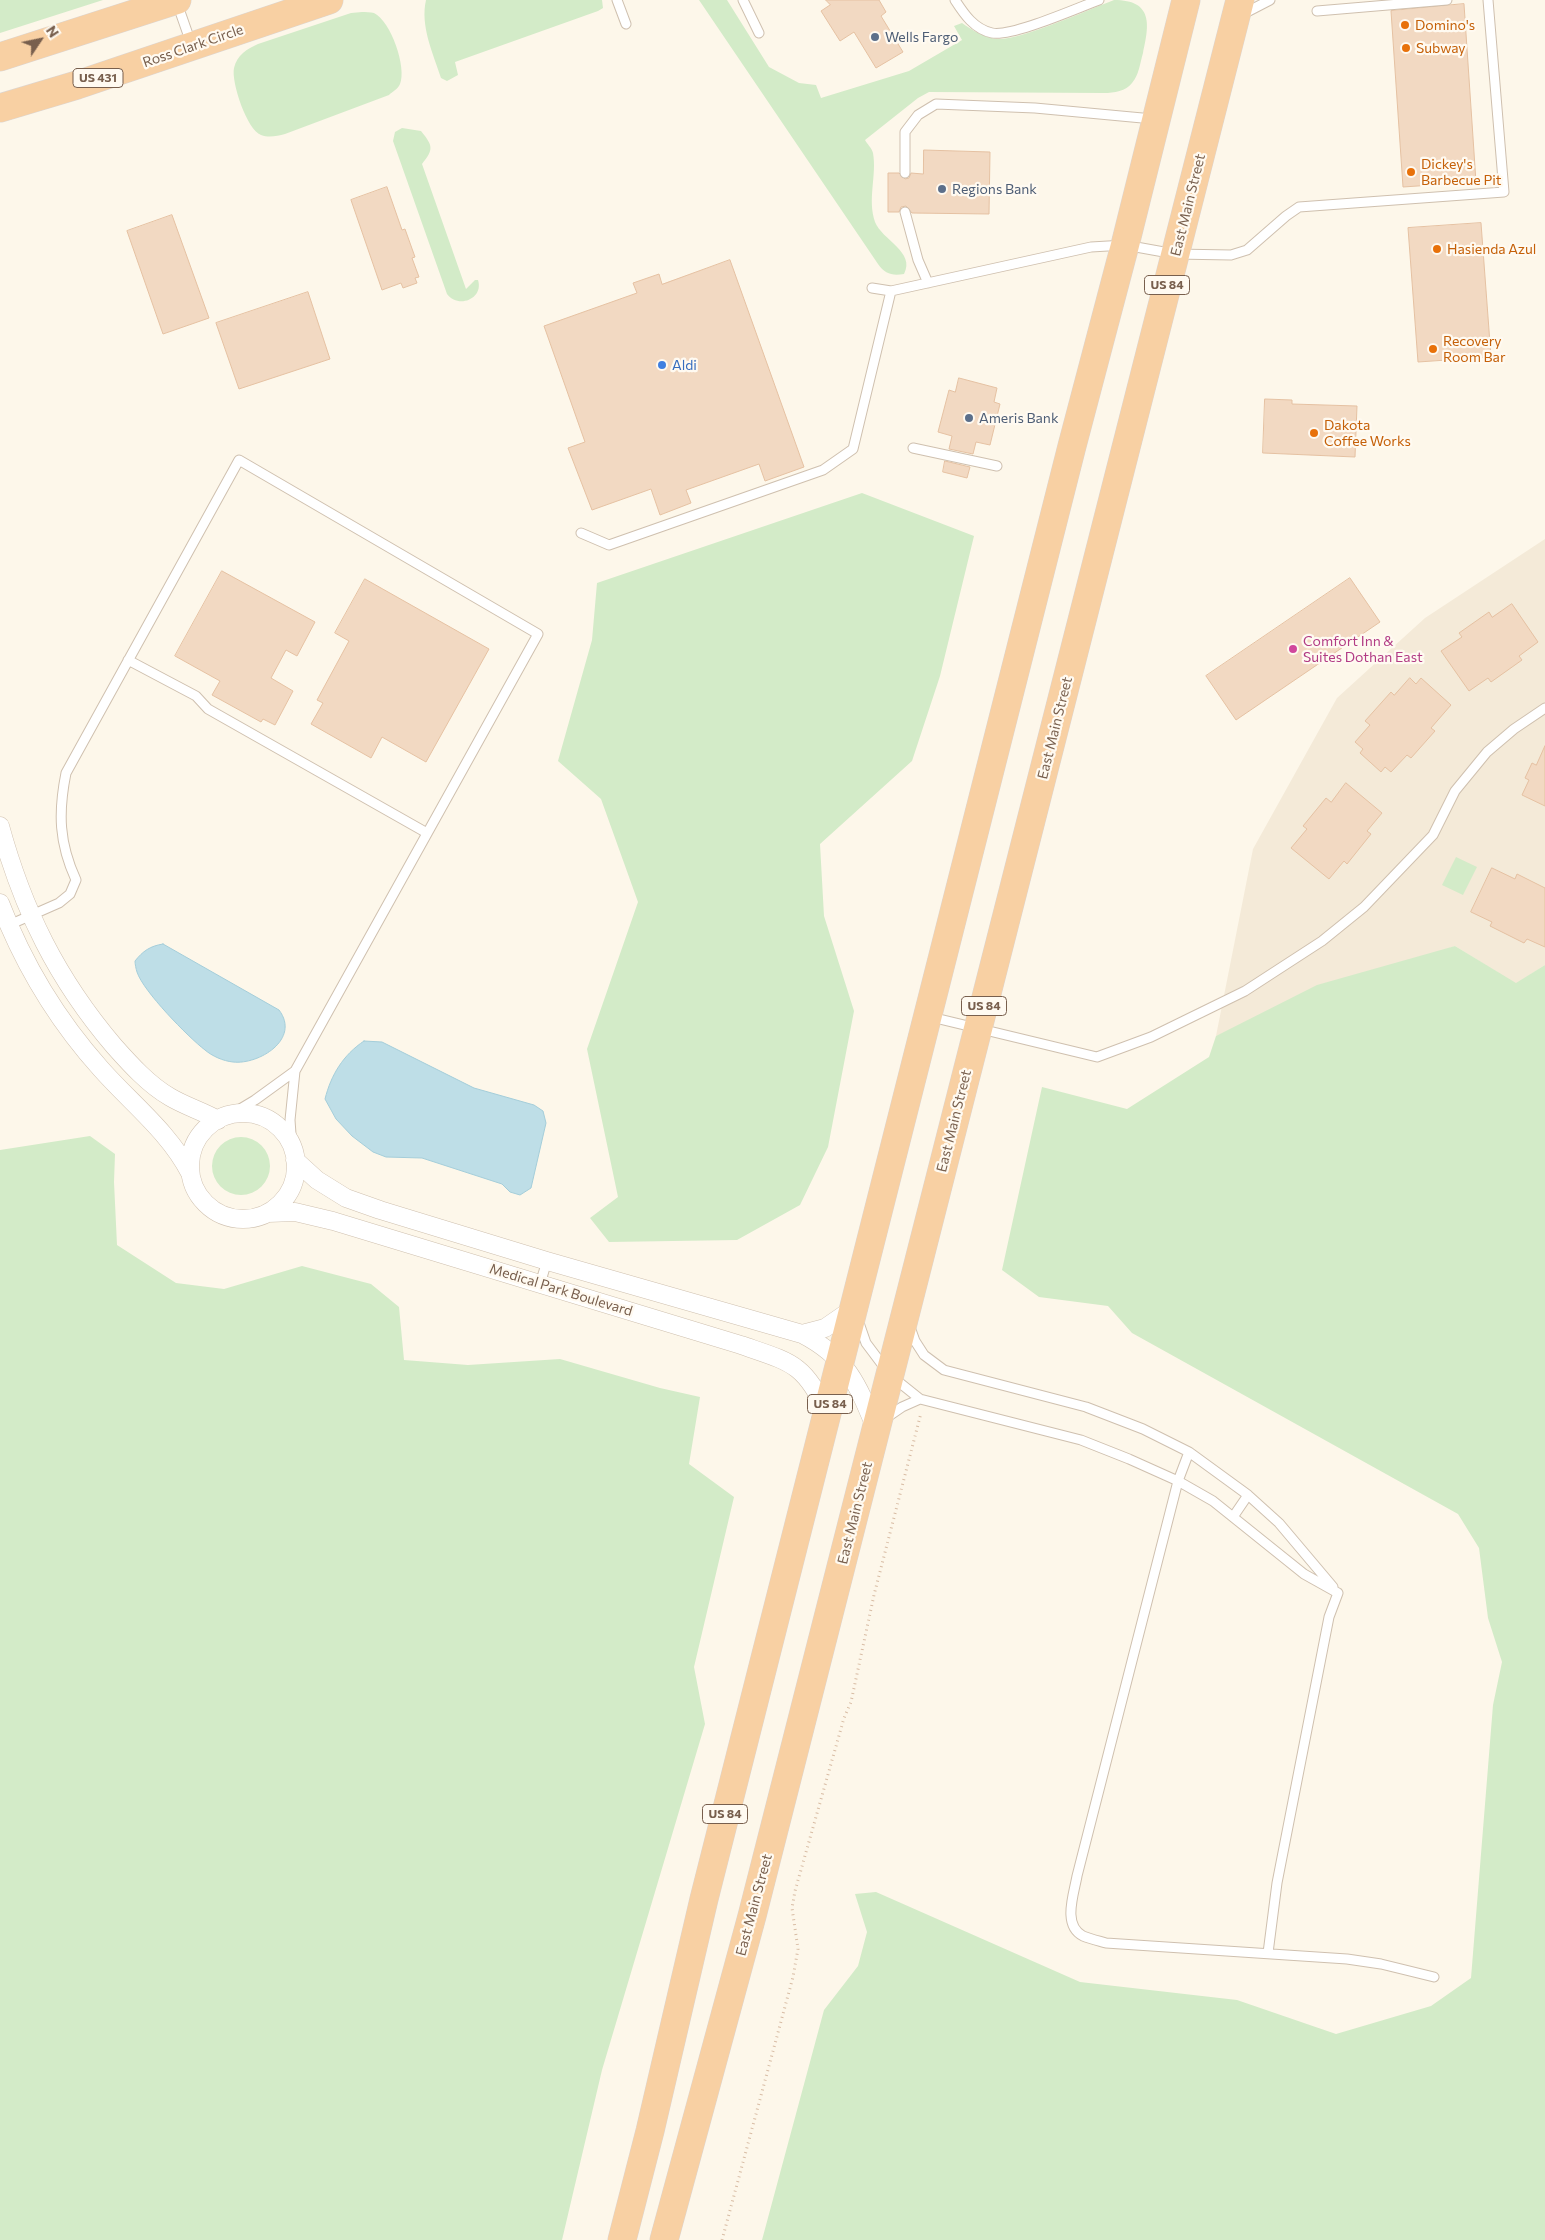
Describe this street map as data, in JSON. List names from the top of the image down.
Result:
{
  "streets": {
    "highway": [
      "Ross Clark Circle",
      "US 431",
      "East Main Street",
      "US 84"
    ],
    "street": ["Medical Park Boulevard"]
  },
  "crossings": [
    ["East Main Street", "Medical Park Boulevard"],
    ["US 84", "Medical Park Boulevard"]
  ],
  "places": [
    "Domino's",
    "Wells Fargo",
    "Subway",
    "Dickey's Barbecue Pit",
    "Regions Bank",
    "Hasienda Azul",
    "Recovery Room Bar",
    "Aldi",
    "Ameris Bank",
    "Dakota Coffee Works",
    "Comfort Inn & Suites Dothan East"
  ],
  "north": "top right"
}
